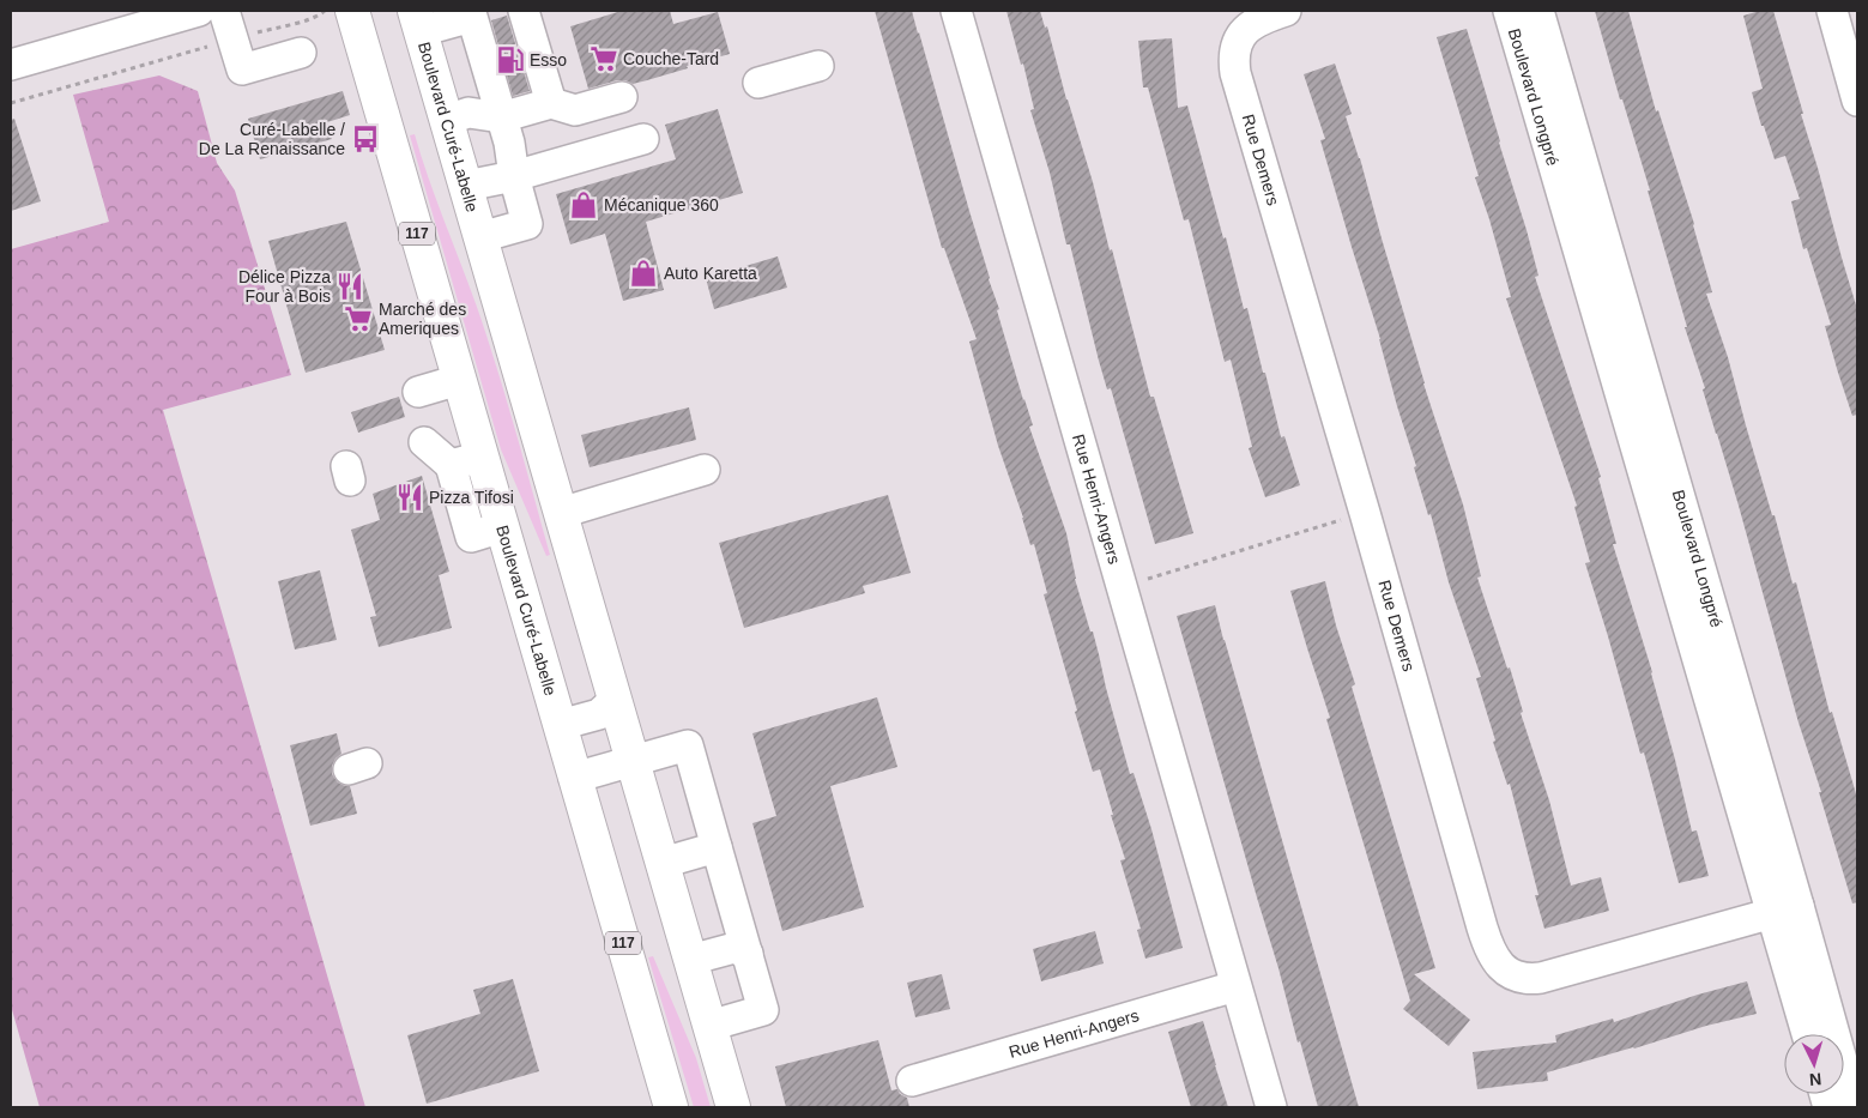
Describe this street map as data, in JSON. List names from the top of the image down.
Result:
{
  "streets": {
    "main road": ["Boulevard Curé-Labelle", "117"],
    "street": ["Boulevard Longpré", "Rue Demers", "Rue Henri-Angers"]
  },
  "crossings": [
    ["Boulevard Longpré", "Rue Demers"]
  ],
  "places": {
    "supermarket": ["Couche-Tard", "Marché des Ameriques"],
    "fuel station": ["Esso"],
    "bus stop": ["Curé-Labelle / De La Renaissance"],
    "shop": ["Mécanique 360", "Auto Karetta"],
    "restaurant": ["Délice Pizza Four à Bois", "Pizza Tifosi"]
  },
  "north": "bottom"
}
